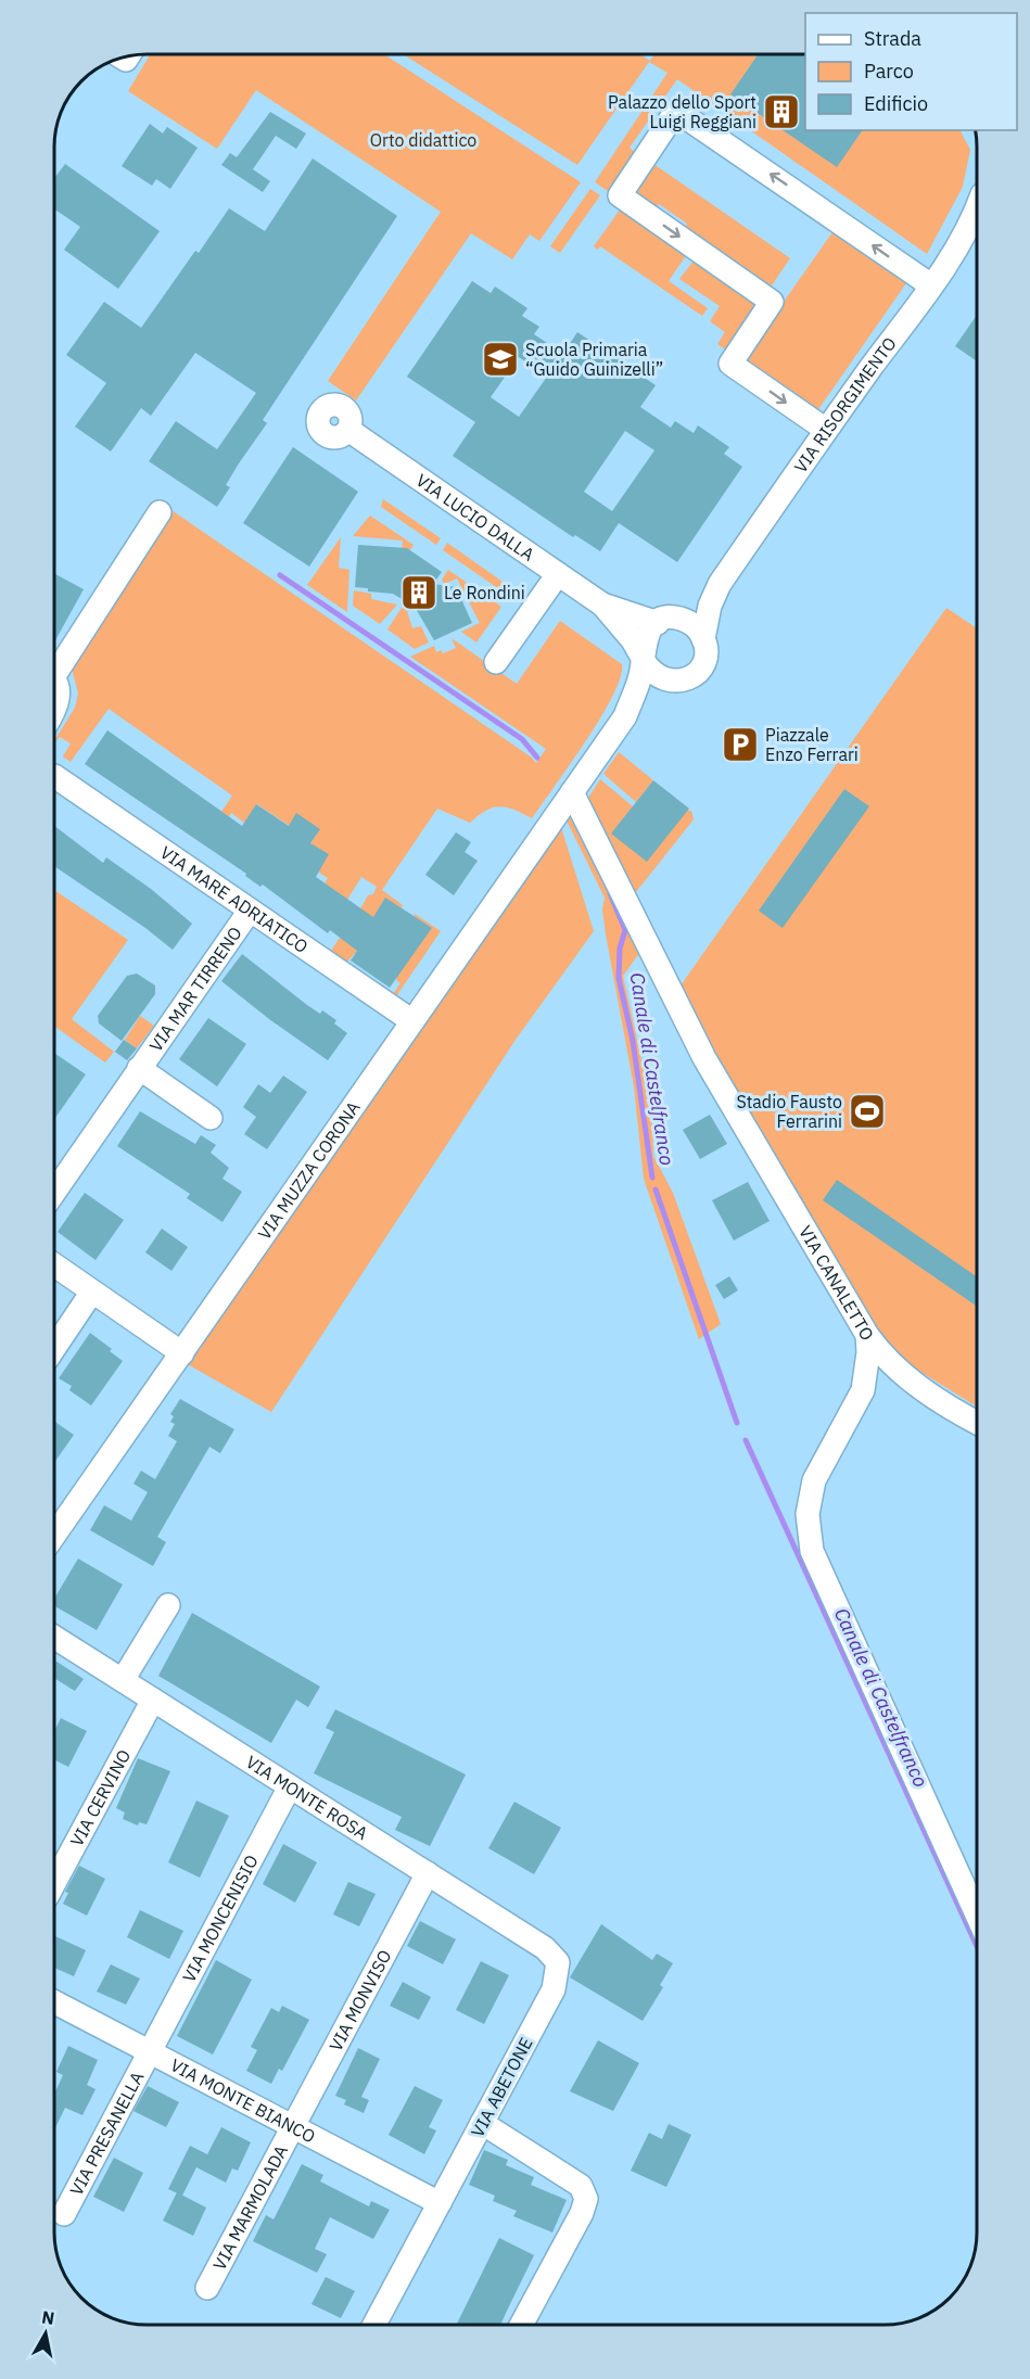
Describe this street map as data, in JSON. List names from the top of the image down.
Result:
{
  "streets": {
    "street": [
      "VIA RISORGIMENTO",
      "VIA LUCIO DALLA",
      "VIA MARE ADRIATICO",
      "VIA MAR TIRRENO",
      "VIA MUZZA CORONA",
      "VIA CANALETTO",
      "VIA MONTE ROSA",
      "VIA CERVINO",
      "VIA MONCENISIO",
      "VIA MONVISO",
      "VIA ABETONE",
      "VIA MONTE BIANCO",
      "VIA PRESANELLA",
      "VIA MARMOLADA"
    ]
  },
  "crossings": [
    ["VIA RISORGIMENTO", "VIA LUCIO DALLA"],
    ["VIA RISORGIMENTO", "VIA MUZZA CORONA"],
    ["VIA RISORGIMENTO", "VIA CANALETTO"],
    ["VIA MARE ADRIATICO", "VIA MAR TIRRENO"],
    ["VIA MARE ADRIATICO", "VIA MUZZA CORONA"],
    ["VIA MUZZA CORONA", "VIA CANALETTO"],
    ["VIA MONTE ROSA", "VIA CERVINO"],
    ["VIA MONTE ROSA", "VIA MONCENISIO"],
    ["VIA MONTE ROSA", "VIA MONVISO"],
    ["VIA MONTE ROSA", "VIA ABETONE"],
    ["VIA MONCENISIO", "VIA MONTE BIANCO"],
    ["VIA MONCENISIO", "VIA PRESANELLA"],
    ["VIA MONVISO", "VIA MONTE BIANCO"],
    ["VIA MONVISO", "VIA MARMOLADA"],
    ["VIA ABETONE", "VIA MONTE BIANCO"],
    ["VIA MONTE BIANCO", "VIA PRESANELLA"],
    ["VIA MONTE BIANCO", "VIA MARMOLADA"]
  ],
  "water": ["Canale di Castelfranco"],
  "parks": ["Orto didattico"],
  "places": {
    "building": ["Palazzo dello Sport Luigi Reggiani", "Le Rondini"],
    "school or university": ["Scuola Primaria “Guido Guinizelli”"],
    "parking": ["Piazzale Enzo Ferrari"],
    "sports": ["Stadio Fausto Ferrarini"]
  },
  "legend": ["Strada", "Parco", "Edificio"],
  "north": "top"
}
